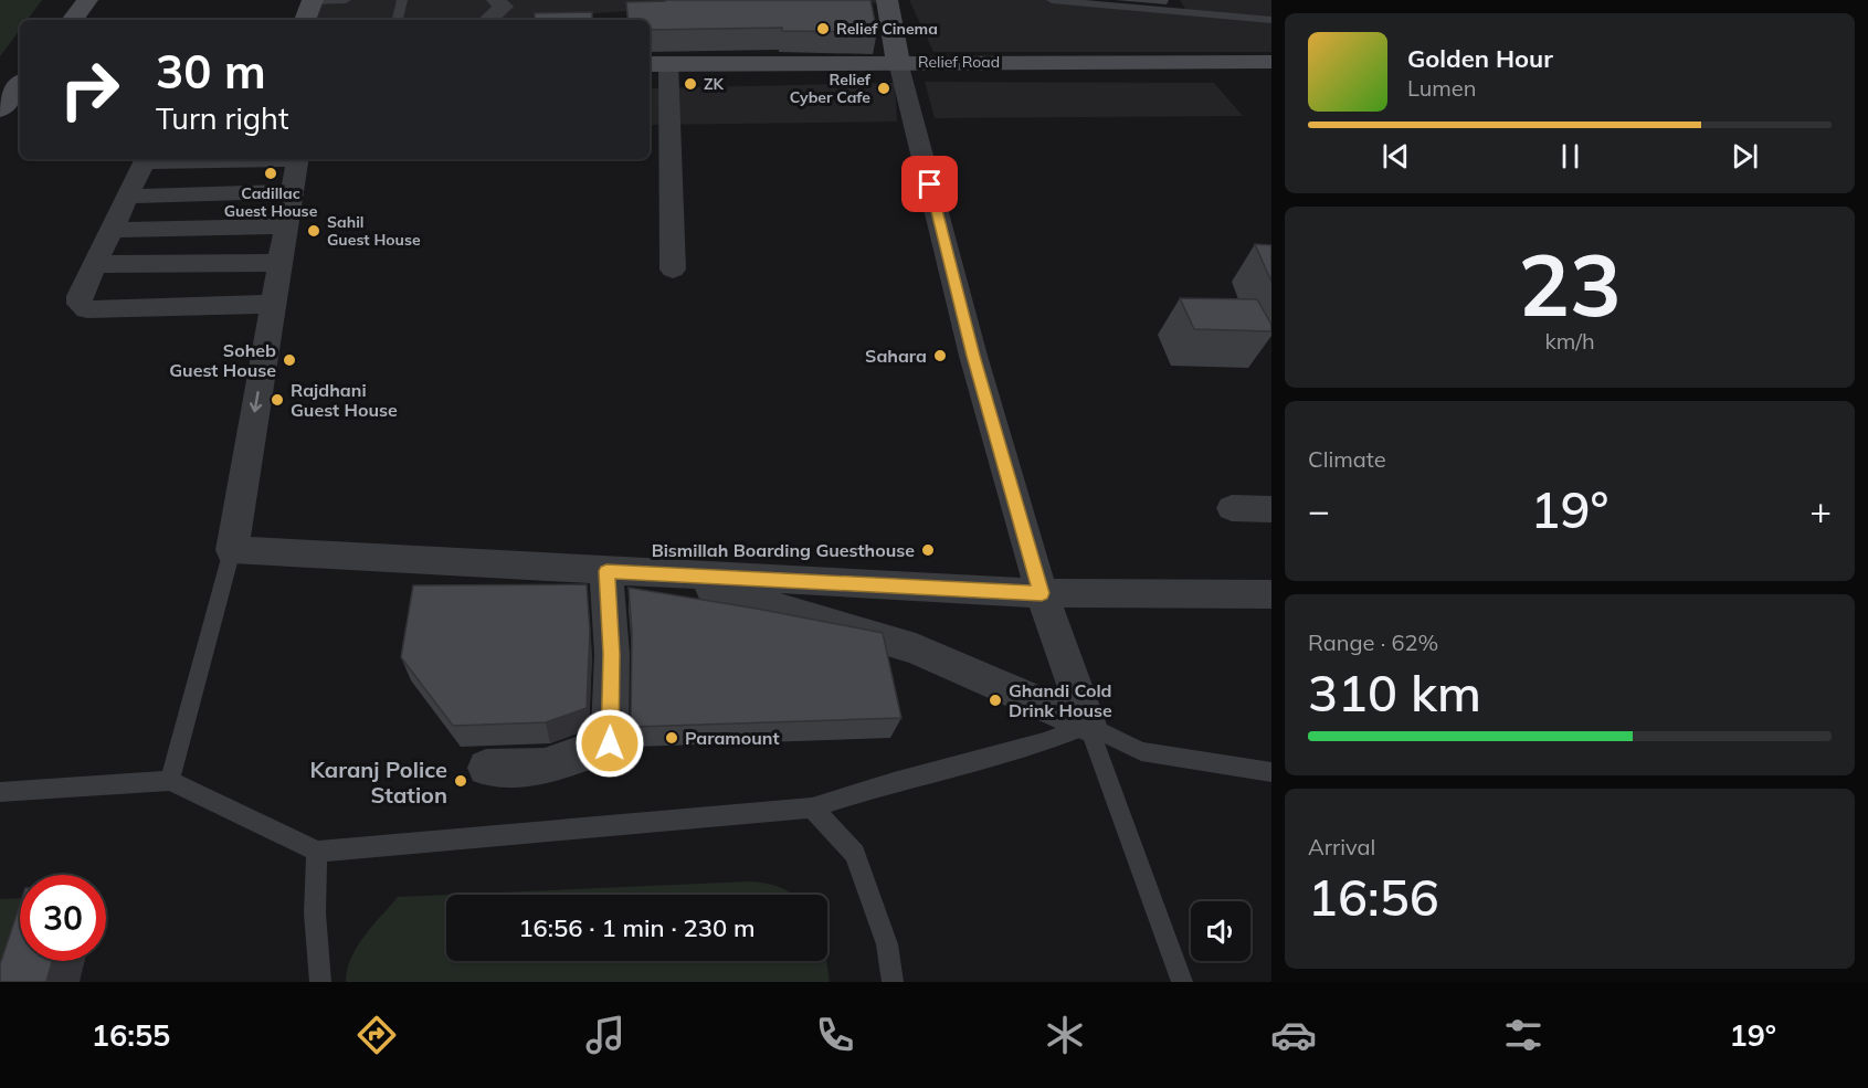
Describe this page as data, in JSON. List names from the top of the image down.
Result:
{
  "streets": {
    "main road": ["Relief Road"]
  },
  "places": [
    "Relief Cinema",
    "ZK",
    "Relief Cyber Cafe",
    "Cadillac Guest House",
    "Sahil Guest House",
    "Sahara",
    "Soheb Guest House",
    "Rajdhani Guest House",
    "Bismillah Boarding Guesthouse",
    "Ghandi Cold Drink House",
    "Paramount",
    "Karanj Police Station"
  ],
  "page": {
    "turn": ["30 m", "Turn right"],
    "song": ["Golden Hour", "Lumen"],
    "tile": [
      ["23", "km/h"],
      "Climate",
      ["Range · 62%", "310 km"],
      ["Arrival", "16:56"]
    ],
    "heat": ["−", "19°", "+"],
    "limit": "30",
    "trip": "16:56 · 1 min · 230 m",
    "tabs": ["16:55", "19°"]
  }
}
